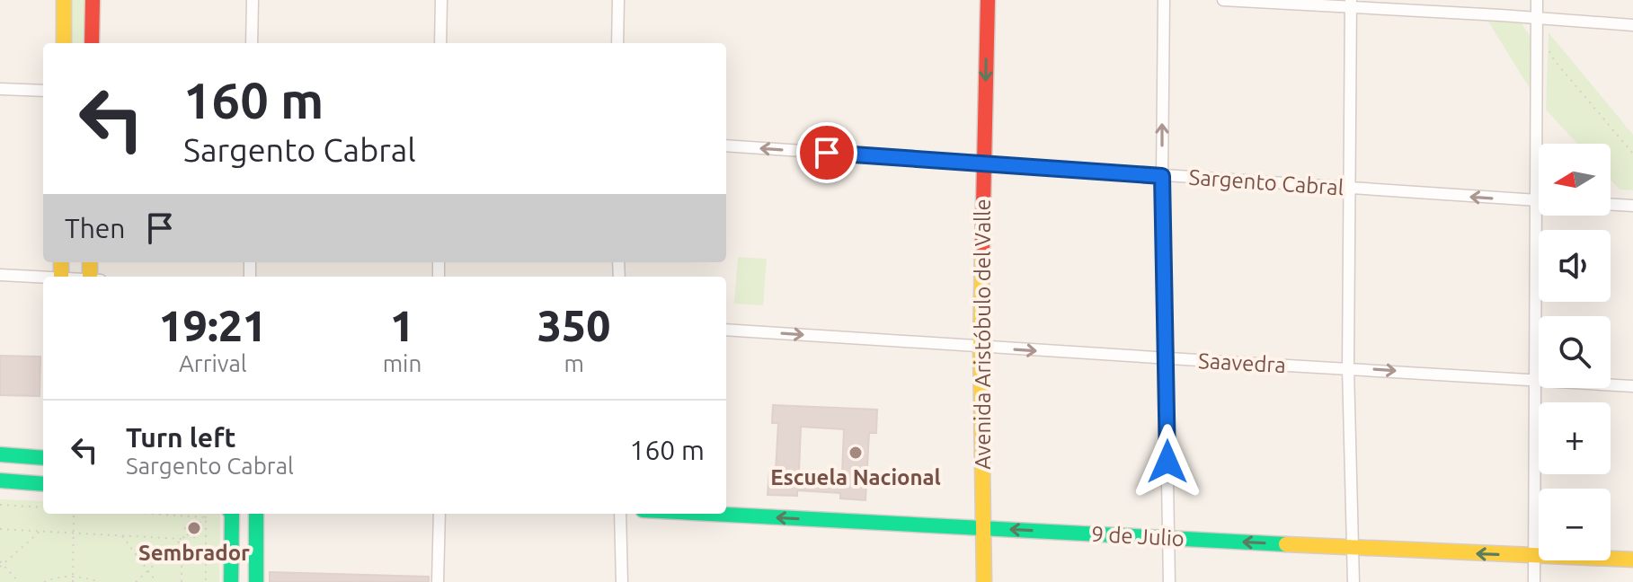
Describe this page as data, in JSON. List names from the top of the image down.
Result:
{
  "streets": {
    "street": [
      "Sargento Cabral",
      "Avenida Aristóbulo del Valle",
      "Saavedra",
      "9 de Julio"
    ]
  },
  "crossings": [
    ["Sargento Cabral", "Avenida Aristóbulo del Valle"],
    ["Avenida Aristóbulo del Valle", "Saavedra"],
    ["Avenida Aristóbulo del Valle", "9 de Julio"]
  ],
  "one_way": ["Sargento Cabral", "Saavedra", "9 de Julio"],
  "places": ["Escuela Nacional", "Sembrador"],
  "north": "left",
  "page": {
    "turn": ["160 m", "Sargento Cabral"],
    "map_buttons": ["+", "−"],
    "then": "Then",
    "eta": [
      "19:21",
      "Arrival",
      "1",
      "min",
      "350",
      "m"
    ],
    "list": [
      {
        "name": "Turn left",
        "note": "Sargento Cabral",
        "value": "160 m"
      }
    ]
  }
}
